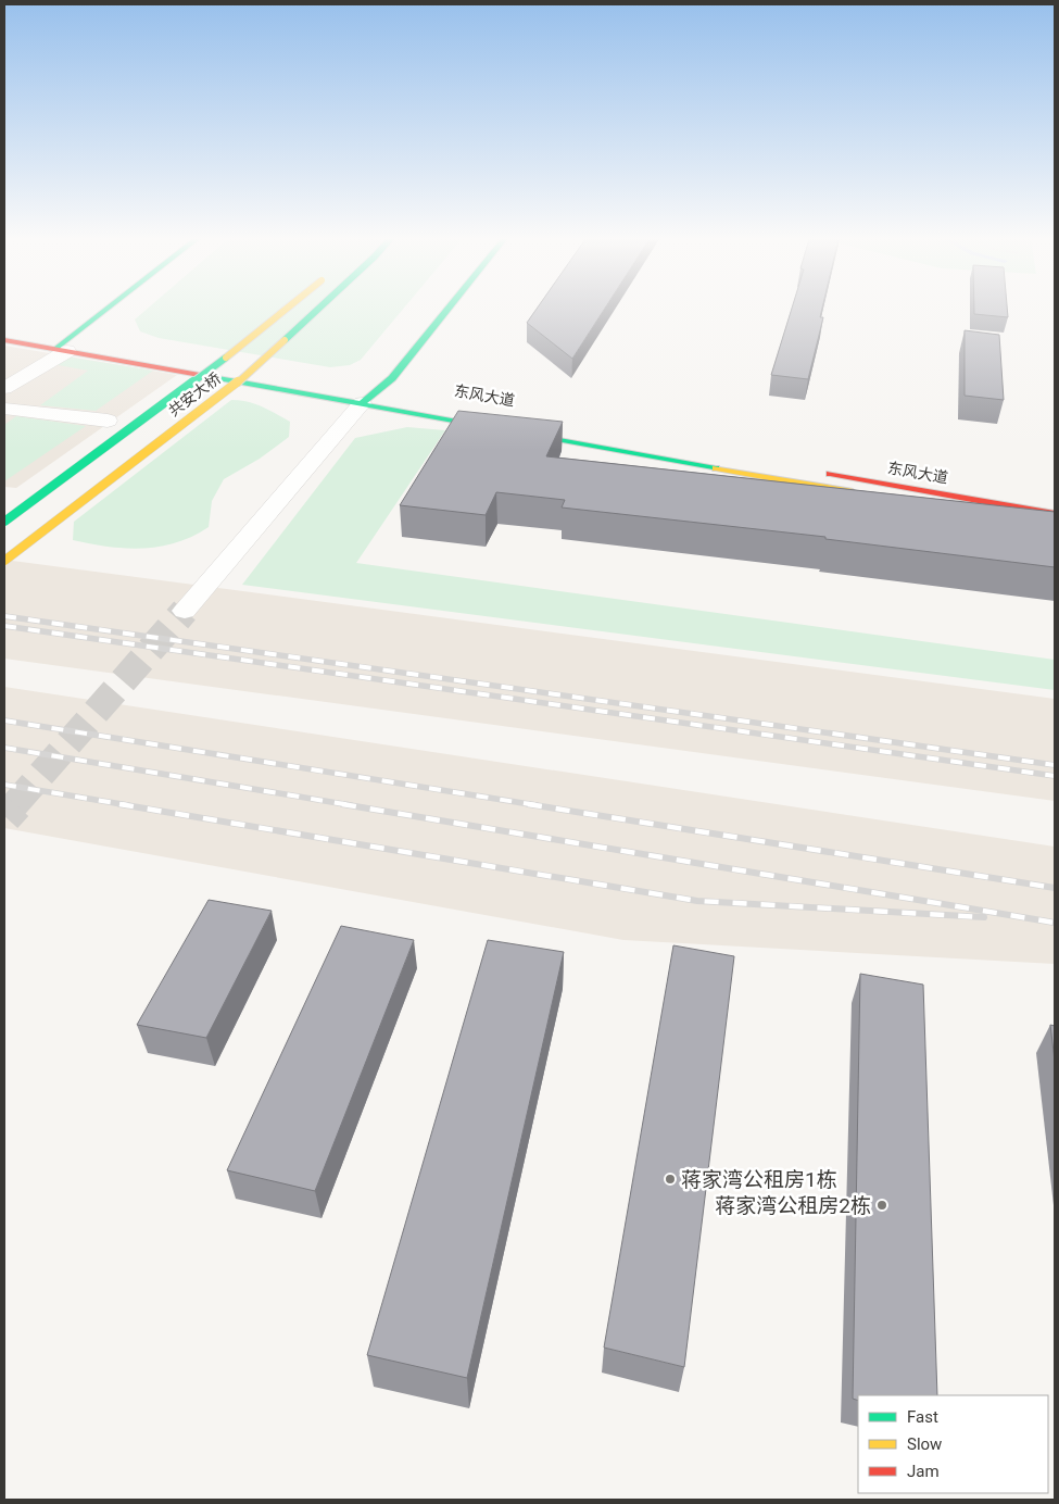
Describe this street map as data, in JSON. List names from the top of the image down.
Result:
{
  "streets": {
    "main road": ["共安大桥", "东风大道"]
  },
  "places": ["蒋家湾公租房1栋", "蒋家湾公租房2栋"],
  "legend": ["Fast", "Slow", "Jam"]
}
